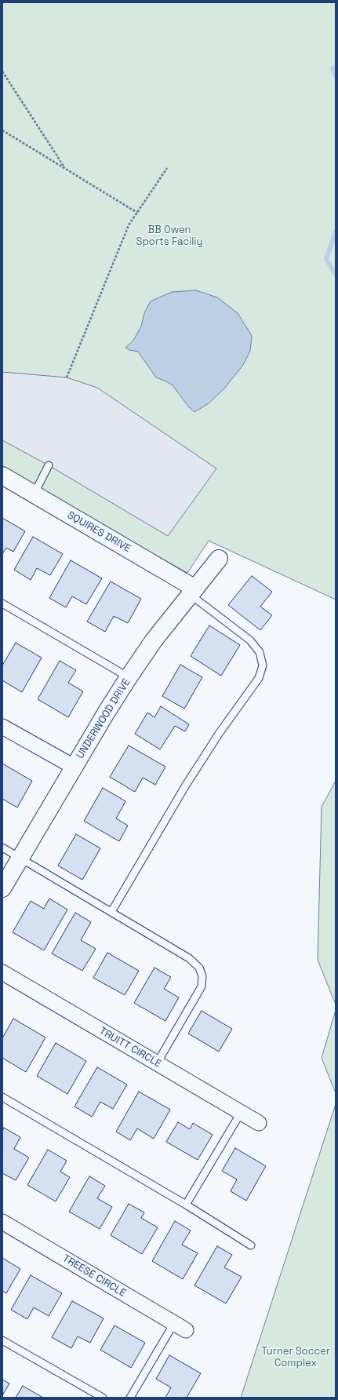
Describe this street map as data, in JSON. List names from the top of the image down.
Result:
{
  "streets": {
    "street": [
      "SQUIRES DRIVE",
      "UNDERWOOD DRIVE",
      "TRUITT CIRCLE",
      "TREESE CIRCLE"
    ]
  },
  "crossings": [
    ["SQUIRES DRIVE", "UNDERWOOD DRIVE"]
  ],
  "parks": ["BB Owen Sports Faciliy", "Turner Soccer Complex"]
}
